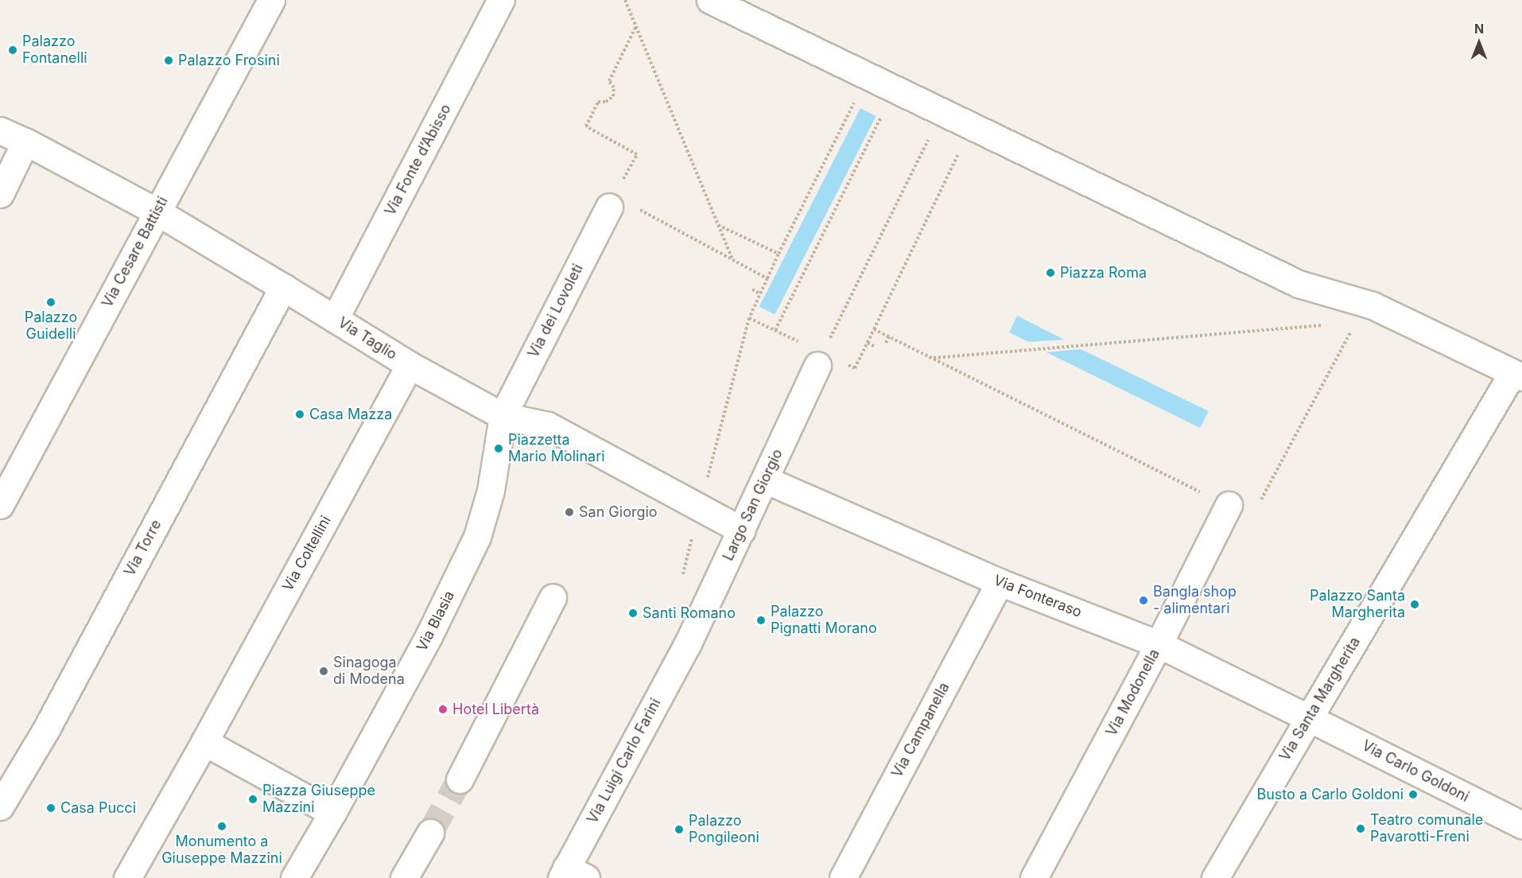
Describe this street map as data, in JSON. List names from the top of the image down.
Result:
{
  "streets": {
    "street": [
      "Via Fonte d’Abisso",
      "Via Cesare Battisti",
      "Via dei Lovoleti",
      "Via Taglio",
      "Largo San Giorgio",
      "Via Torre",
      "Via Coltellini",
      "Via Fonteraso",
      "Via Blasia",
      "Via Modonella",
      "Via Santa Margherita",
      "Via Campanella",
      "Via Luigi Carlo Farini",
      "Via Carlo Goldoni"
    ]
  },
  "crossings": [
    ["Via Fonte d’Abisso", "Via Taglio"],
    ["Via Cesare Battisti", "Via Taglio"],
    ["Via dei Lovoleti", "Via Taglio"],
    ["Via dei Lovoleti", "Via Blasia"],
    ["Via Taglio", "Largo San Giorgio"],
    ["Via Taglio", "Via Torre"],
    ["Via Taglio", "Via Coltellini"],
    ["Via Taglio", "Via Blasia"],
    ["Largo San Giorgio", "Via Fonteraso"],
    ["Largo San Giorgio", "Via Luigi Carlo Farini"],
    ["Via Fonteraso", "Via Modonella"],
    ["Via Fonteraso", "Via Santa Margherita"],
    ["Via Fonteraso", "Via Campanella"],
    ["Via Fonteraso", "Via Carlo Goldoni"],
    ["Via Santa Margherita", "Via Carlo Goldoni"]
  ],
  "places": [
    "Palazzo Fontanelli",
    "Palazzo Frosini",
    "Piazza Roma",
    "Palazzo Guidelli",
    "Casa Mazza",
    "Piazzetta Mario Molinari",
    "San Giorgio",
    "Bangla shop - alimentari",
    "Palazzo Santa Margherita",
    "Santi Romano",
    "Palazzo Pignatti Morano",
    "Sinagoga di Modena",
    "Hotel Libertà",
    "Busto a Carlo Goldoni",
    "Piazza Giuseppe Mazzini",
    "Casa Pucci",
    "Monumento a Giuseppe Mazzini",
    "Teatro comunale Pavarotti-Freni",
    "Palazzo Pongileoni"
  ],
  "north": "top"
}
